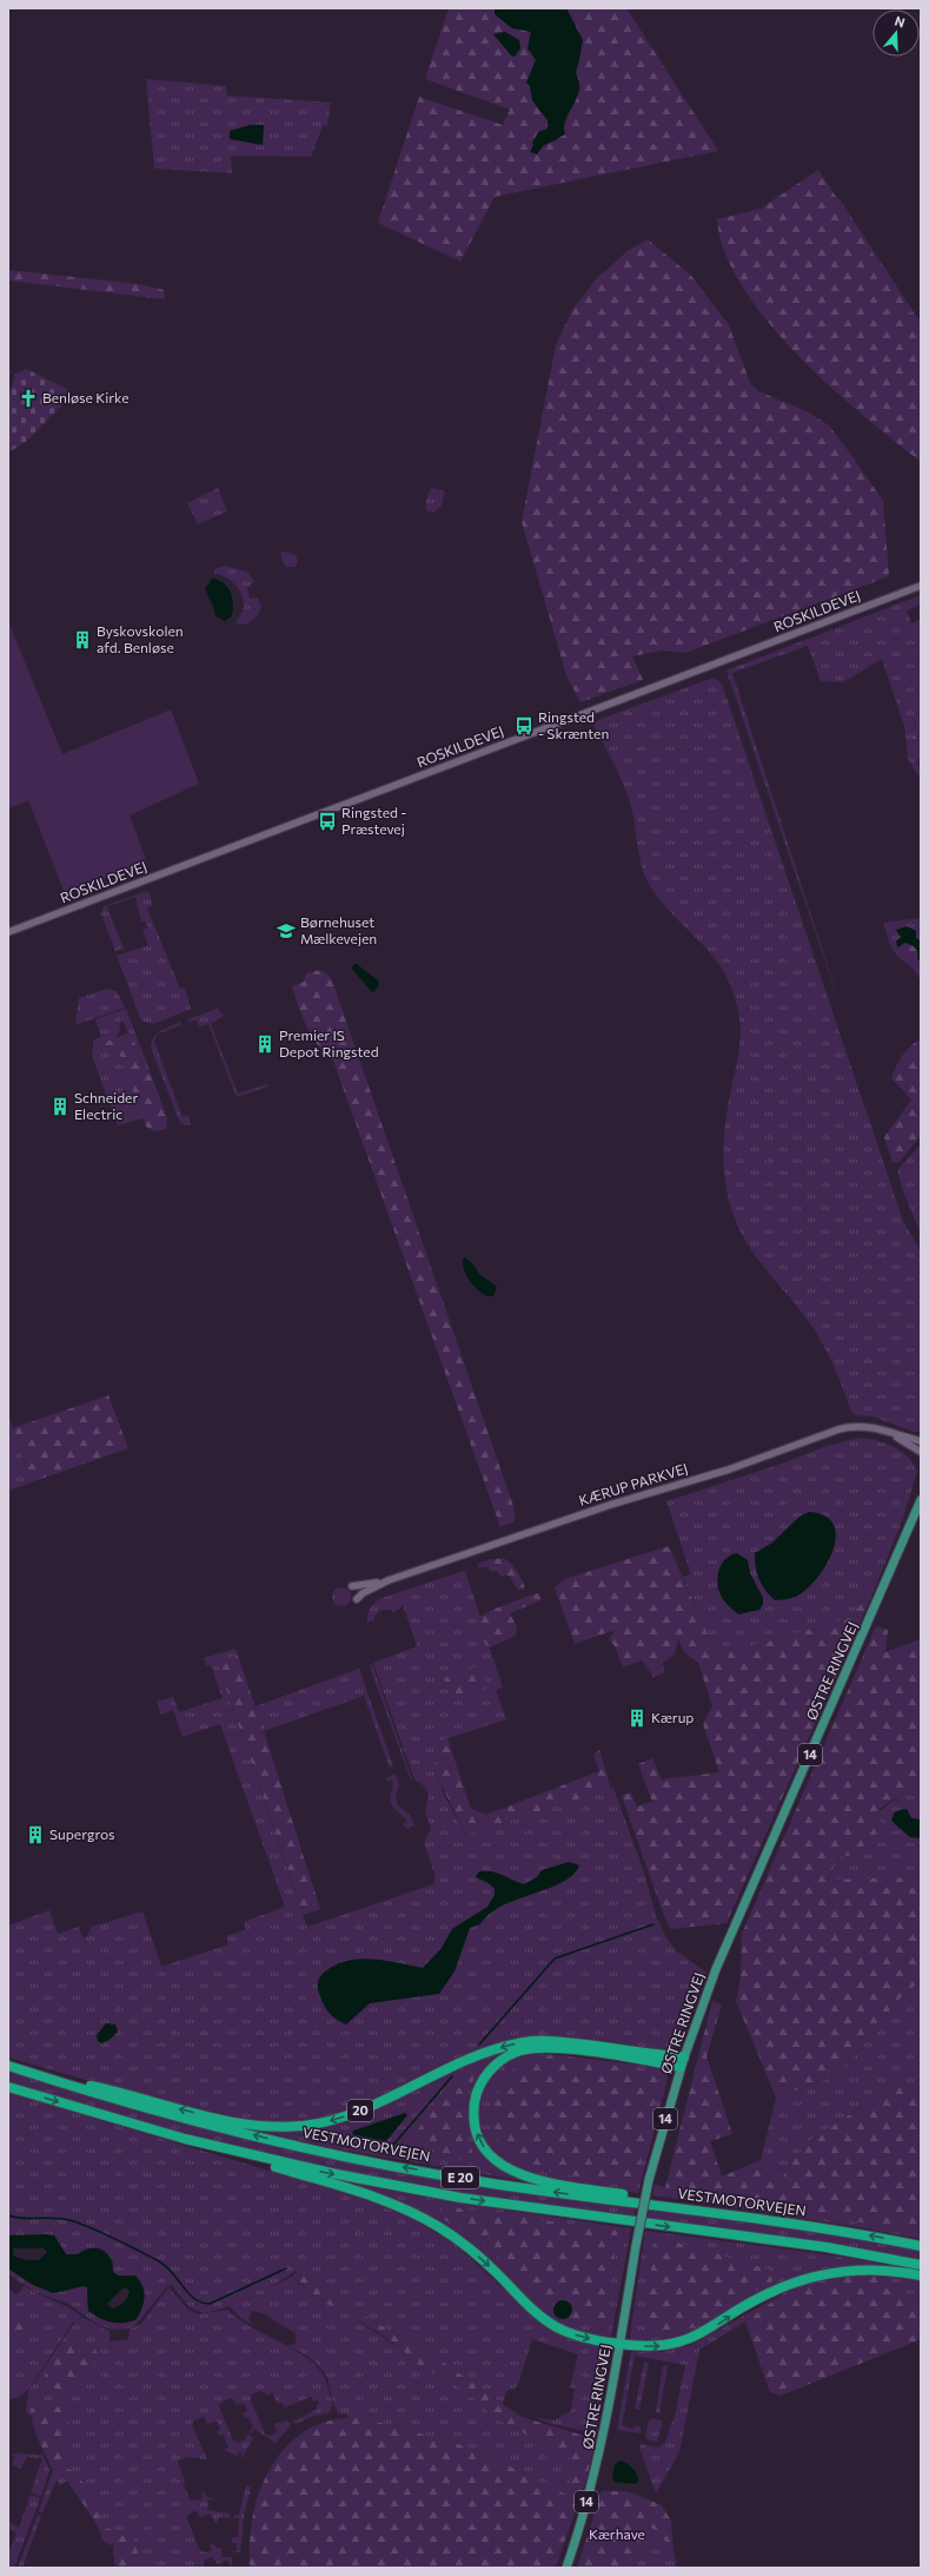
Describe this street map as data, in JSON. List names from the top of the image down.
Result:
{
  "streets": {
    "highway": ["20", "VESTMOTORVEJEN", "E 20"],
    "main road": ["ØSTRE RINGVEJ", "14"],
    "street": ["ROSKILDEVEJ", "KÆRUP PARKVEJ"]
  },
  "crossings": [
    ["ØSTRE RINGVEJ", "20"],
    ["20", "VESTMOTORVEJEN"]
  ],
  "parks": ["Kærhave"],
  "places": {
    "church": ["Benløse Kirke"],
    "building": [
      "Byskovskolen afd. Benløse",
      "Premier IS Depot Ringsted",
      "Schneider Electric",
      "Kærup",
      "Supergros"
    ],
    "bus stop": ["Ringsted - Skrænten", "Ringsted - Præstevej"],
    "school or university": ["Børnehuset Mælkevejen"]
  },
  "north": "top"
}
